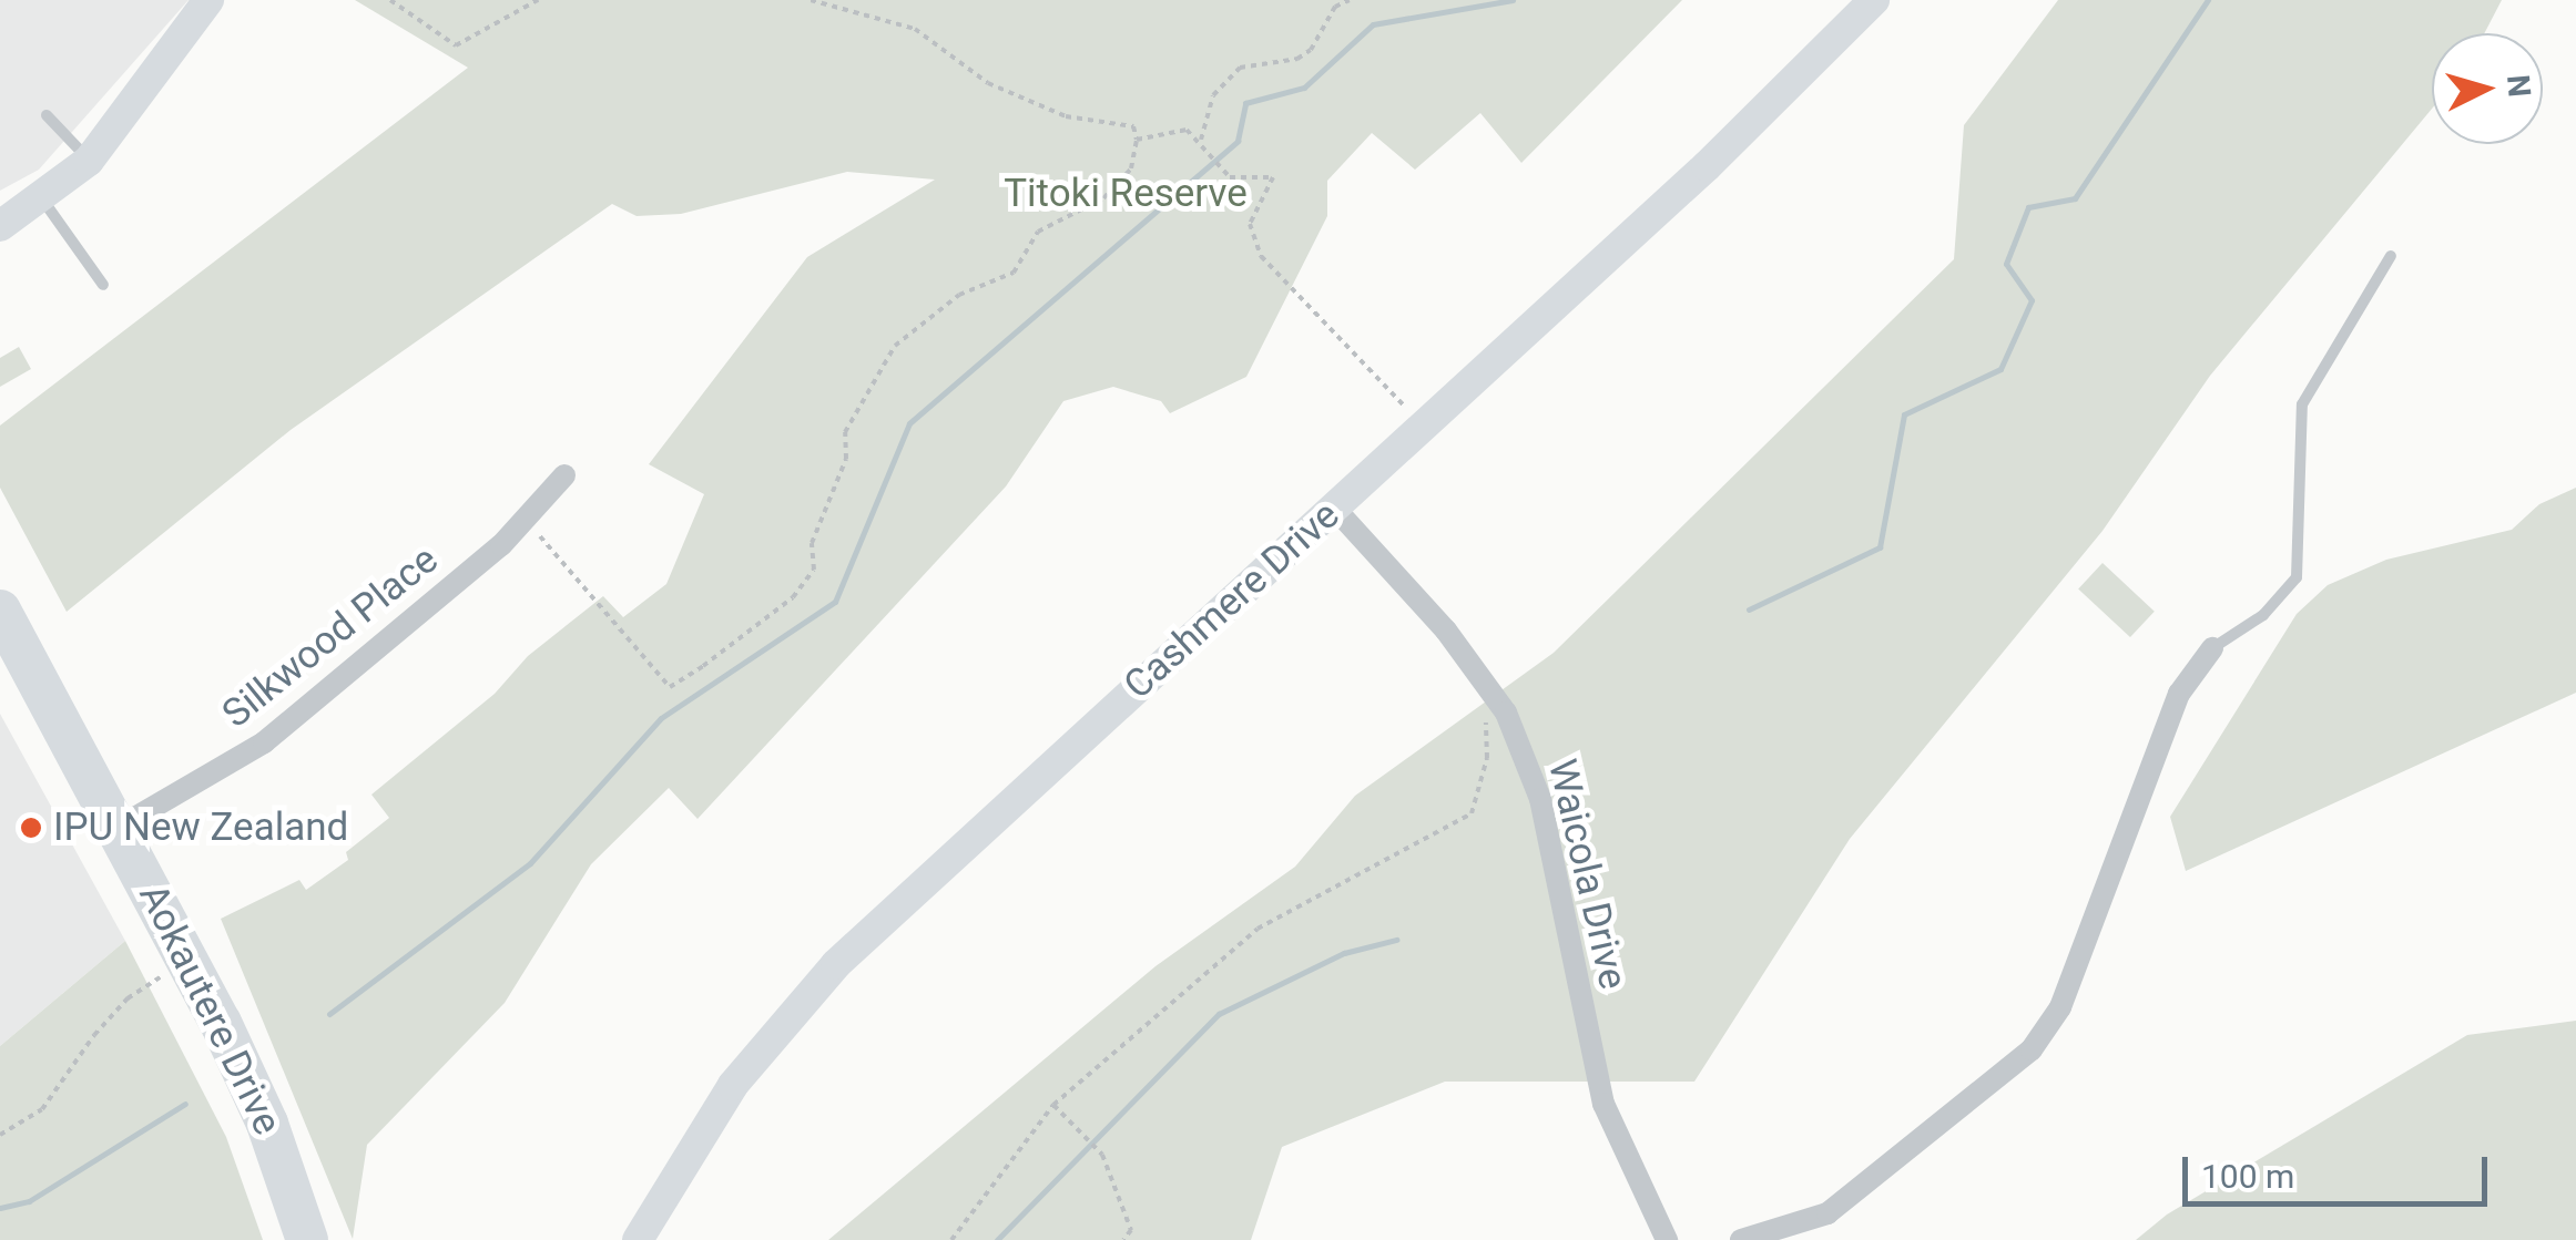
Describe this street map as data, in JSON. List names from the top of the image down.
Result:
{
  "streets": {
    "highway": ["Aokautere Drive"],
    "street": ["Cashmere Drive", "Silkwood Place", "Waicola Drive"]
  },
  "crossings": [
    ["Cashmere Drive", "Waicola Drive"],
    ["Silkwood Place", "Aokautere Drive"]
  ],
  "parks": ["Titoki Reserve"],
  "places": ["IPU New Zealand"],
  "scale_bar": "100 m",
  "north": "right"
}
